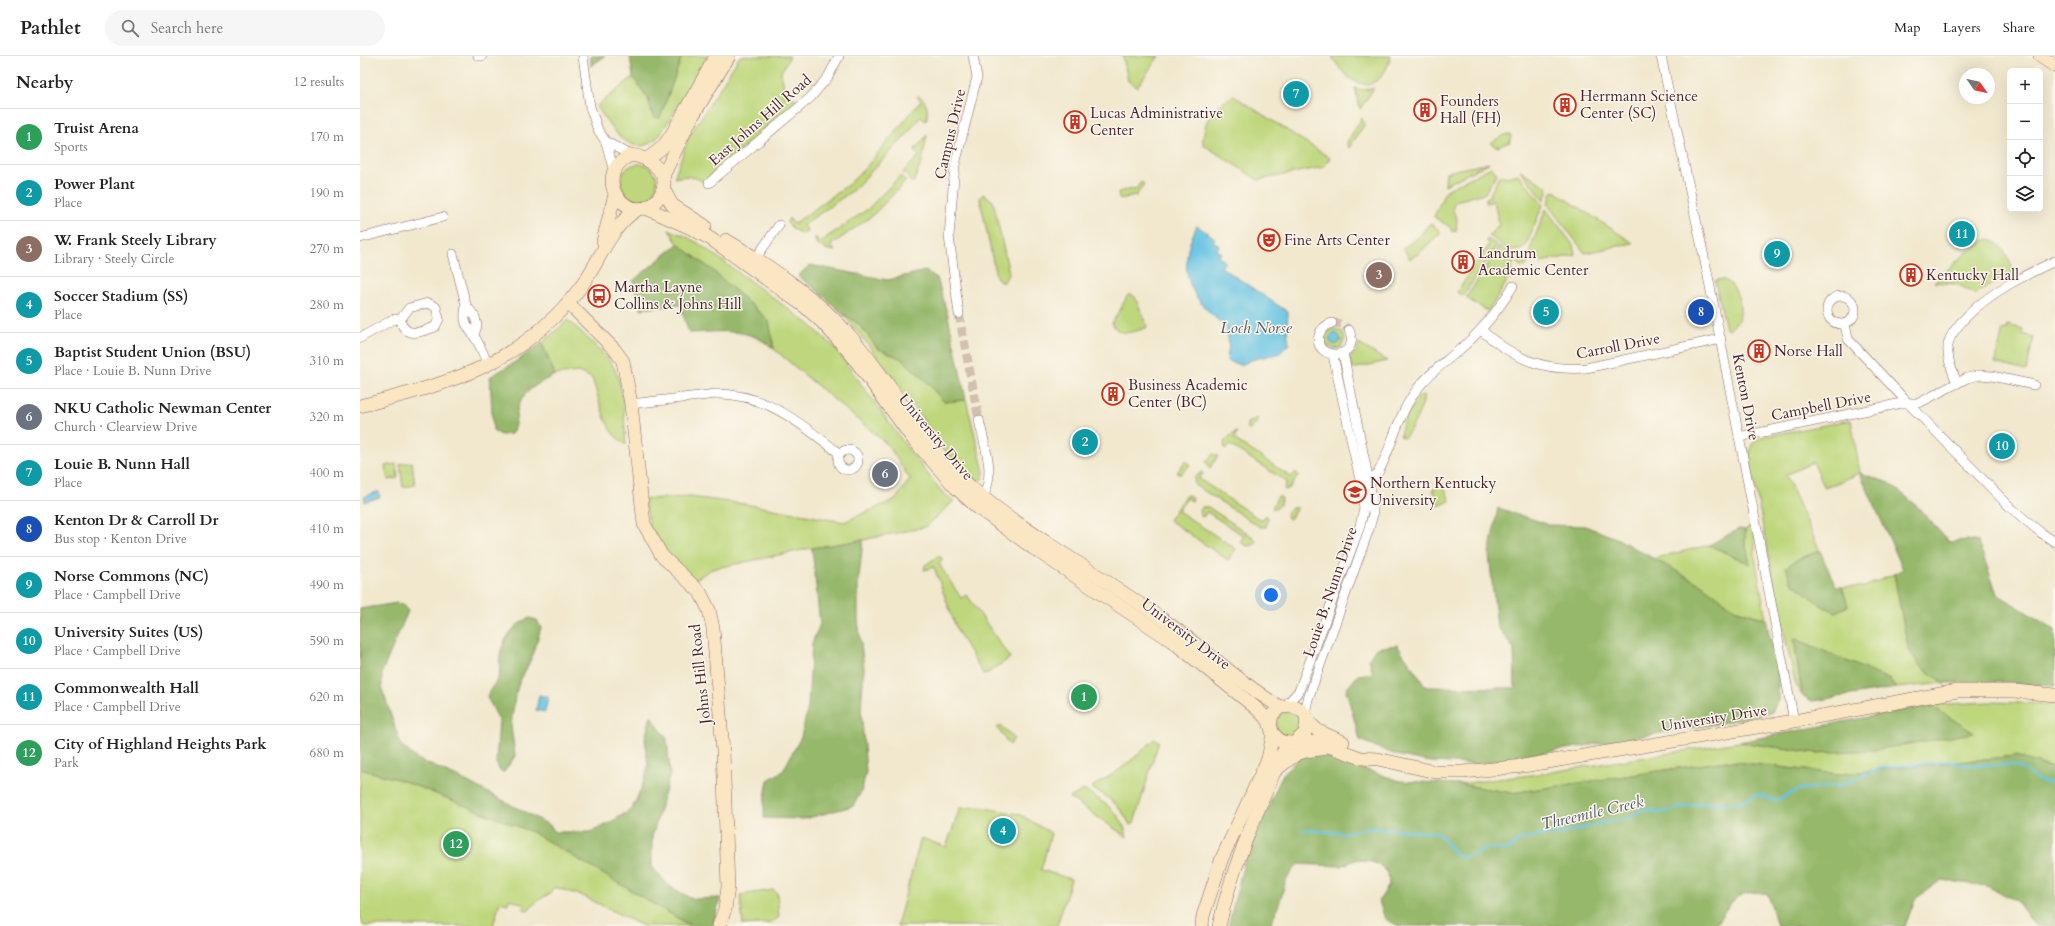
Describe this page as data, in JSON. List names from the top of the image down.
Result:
{
  "streets": {
    "street": [
      "East Johns Hill Road",
      "Campus Drive",
      "Carroll Drive",
      "Kenton Drive",
      "Campbell Drive",
      "University Drive",
      "Louie B. Nunn Drive",
      "Johns Hill Road"
    ]
  },
  "crossings": [
    ["Carroll Drive", "Kenton Drive"],
    ["Kenton Drive", "Campbell Drive"],
    ["Kenton Drive", "University Drive"],
    ["University Drive", "Louie B. Nunn Drive"]
  ],
  "water": ["Loch Norse", "Threemile Creek"],
  "places": {
    "building": [
      "Herrmann Science Center (SC)",
      "Founders Hall (FH)",
      "Lucas Administrative Center",
      "Landrum Academic Center",
      "Kentucky Hall",
      "Norse Hall",
      "Business Academic Center (BC)"
    ],
    "theatre": ["Fine Arts Center"],
    "bus stop": ["Martha Layne Collins & Johns Hill"],
    "school or university": ["Northern Kentucky University"]
  },
  "north": "bottom right",
  "page": {
    "header": "Pathlet",
    "search": "Search here",
    "nav": ["Map", "Layers", "Share"],
    "heading": ["Nearby", "12 results"],
    "map_buttons": ["+", "−"],
    "pins": [
      "7",
      "11",
      "9",
      "3",
      "5",
      "8",
      "2",
      "10",
      "6",
      "1",
      "4",
      "12"
    ],
    "list": [
      {
        "mark": "1",
        "name": "Truist Arena",
        "note": "Sports",
        "value": "170 m"
      },
      {
        "mark": "2",
        "name": "Power Plant",
        "note": "Place",
        "value": "190 m"
      },
      {
        "mark": "3",
        "name": "W. Frank Steely Library",
        "note": "Library · Steely Circle",
        "value": "270 m"
      },
      {
        "mark": "4",
        "name": "Soccer Stadium (SS)",
        "note": "Place",
        "value": "280 m"
      },
      {
        "mark": "5",
        "name": "Baptist Student Union (BSU)",
        "note": "Place · Louie B. Nunn Drive",
        "value": "310 m"
      },
      {
        "mark": "6",
        "name": "NKU Catholic Newman Center",
        "note": "Church · Clearview Drive",
        "value": "320 m"
      },
      {
        "mark": "7",
        "name": "Louie B. Nunn Hall",
        "note": "Place",
        "value": "400 m"
      },
      {
        "mark": "8",
        "name": "Kenton Dr & Carroll Dr",
        "note": "Bus stop · Kenton Drive",
        "value": "410 m"
      },
      {
        "mark": "9",
        "name": "Norse Commons (NC)",
        "note": "Place · Campbell Drive",
        "value": "490 m"
      },
      {
        "mark": "10",
        "name": "University Suites (US)",
        "note": "Place · Campbell Drive",
        "value": "590 m"
      },
      {
        "mark": "11",
        "name": "Commonwealth Hall",
        "note": "Place · Campbell Drive",
        "value": "620 m"
      },
      {
        "mark": "12",
        "name": "City of Highland Heights Park",
        "note": "Park",
        "value": "680 m"
      }
    ]
  }
}
